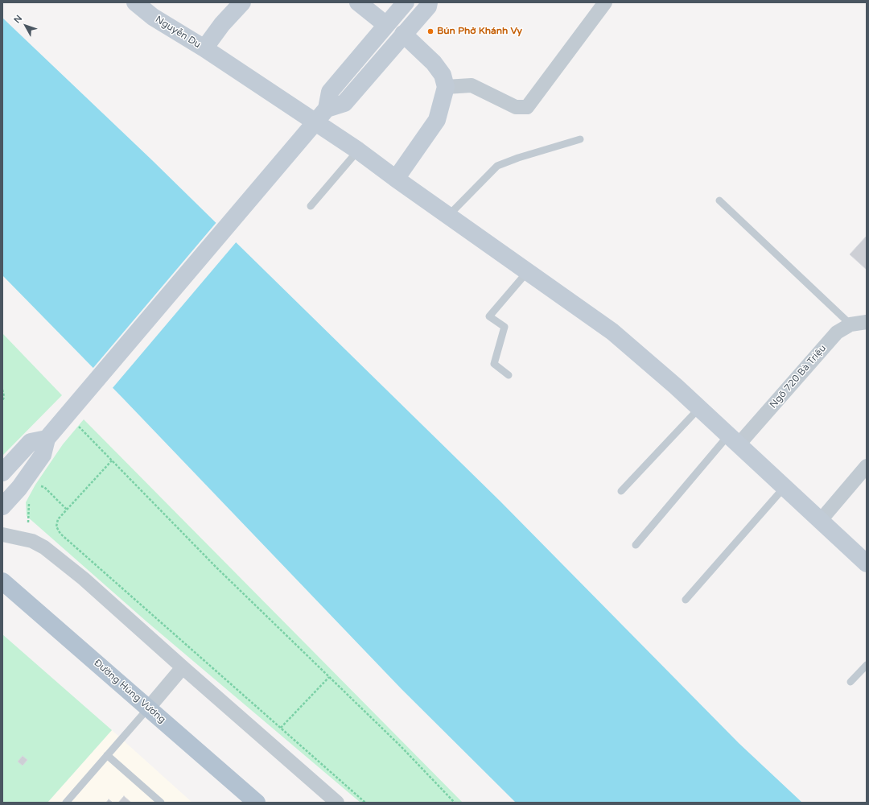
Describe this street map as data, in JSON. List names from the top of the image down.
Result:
{
  "streets": {
    "main road": ["Nguyễn Du", "Đường Hùng Vương"],
    "street": ["Ngõ 720 Bà Triệu"]
  },
  "places": ["Bún Phở Khánh Vy"],
  "north": "top left"
}
